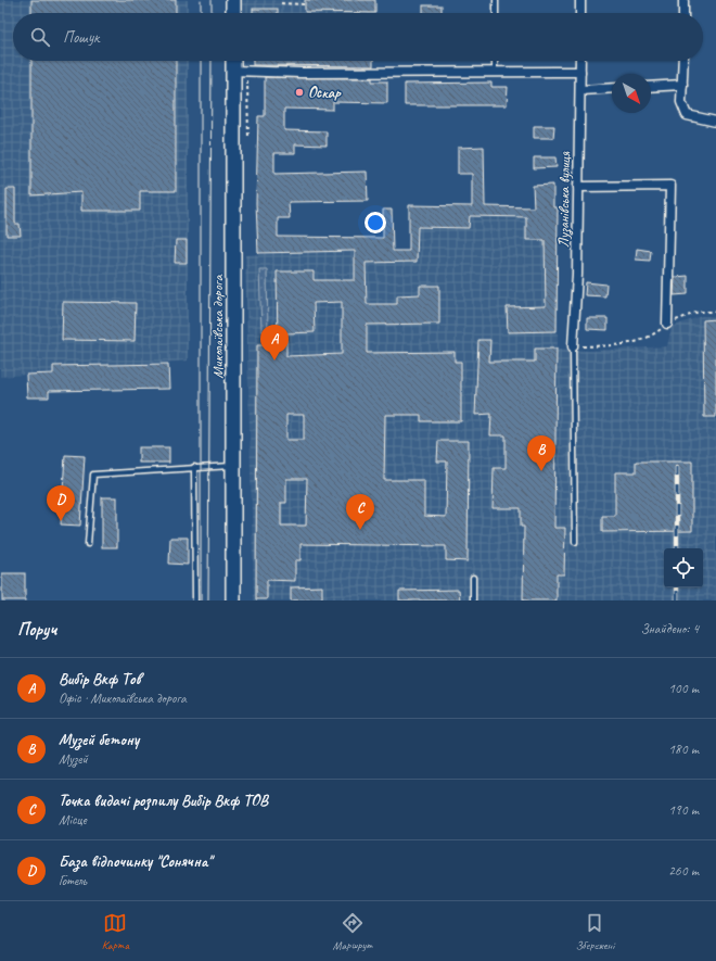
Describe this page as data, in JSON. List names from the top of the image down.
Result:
{
  "streets": {
    "main road": ["Миколаївська дорога"],
    "street": ["Лузанівська вулиця"]
  },
  "places": ["Оскар"],
  "north": "bottom right",
  "page": {
    "search": "Пошук",
    "pins": [
      "A",
      "B",
      "D",
      "C"
    ],
    "heading": ["Поруч", "Знайдено: 4"],
    "list": [
      {
        "mark": "A",
        "name": "Вибір Вкф Тов",
        "note": "Офіс · Миколаївська дорога",
        "value": "100 m"
      },
      {
        "mark": "B",
        "name": "Музей бетону",
        "note": "Музей",
        "value": "180 m"
      },
      {
        "mark": "C",
        "name": "Точка видачі розпилу Вибір Вкф ТОВ",
        "note": "Місце",
        "value": "190 m"
      },
      {
        "mark": "D",
        "name": "База відпочинку \"Сонячна\"",
        "note": "Готель",
        "value": "260 m"
      }
    ],
    "nav": ["Карта", "Маршрут", "Збережені"]
  }
}
